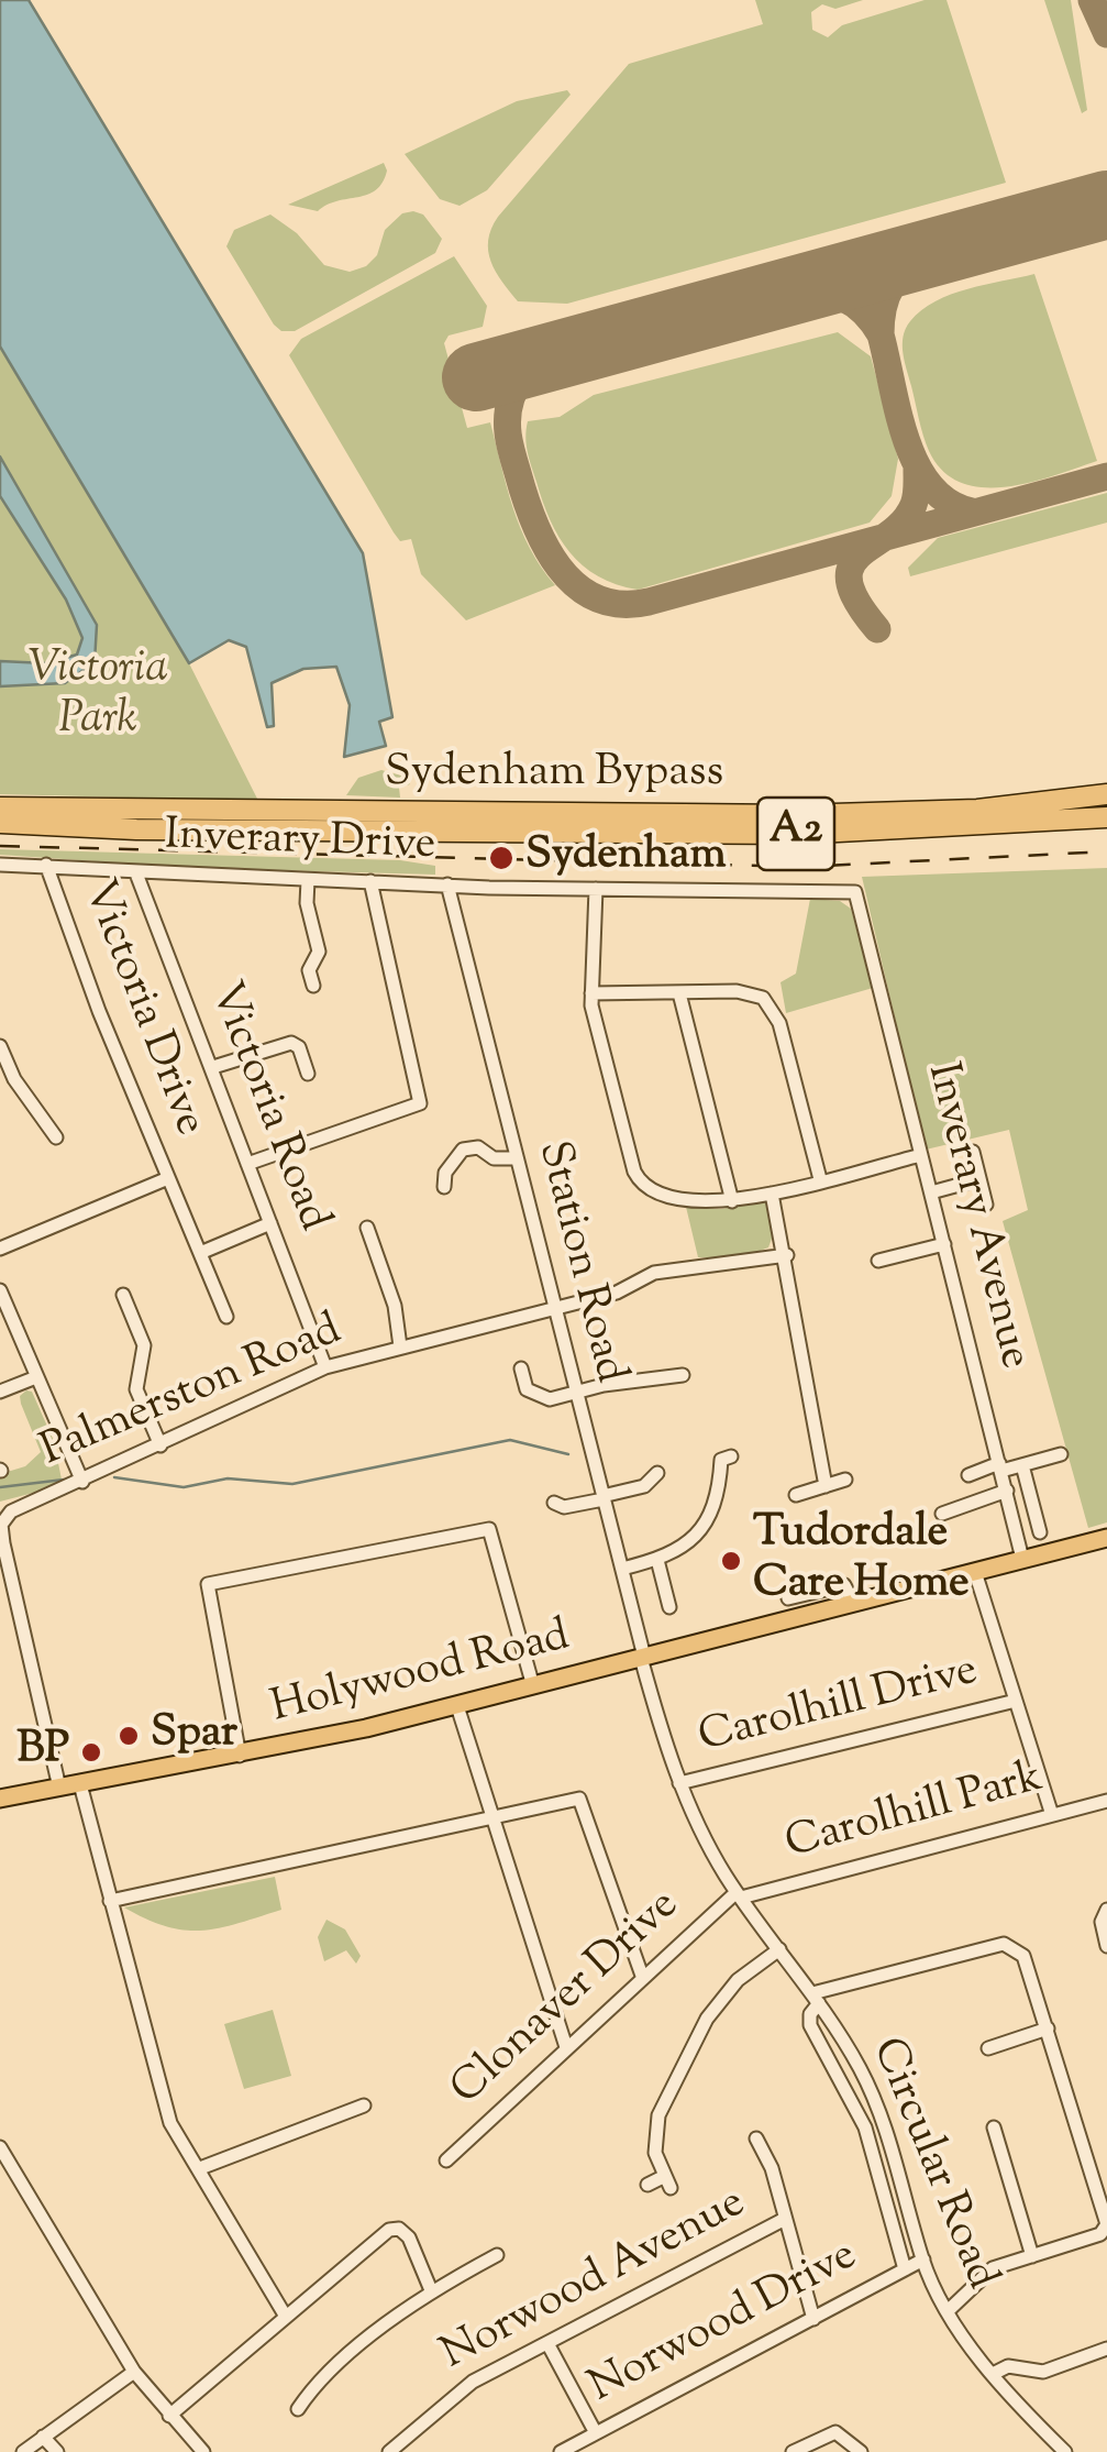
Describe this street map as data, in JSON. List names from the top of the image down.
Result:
{
  "streets": {
    "highway": ["Sydenham Bypass", "A2"],
    "main road": ["Holywood Road"],
    "street": [
      "Inverary Drive",
      "Victoria Drive",
      "Victoria Road",
      "Inverary Avenue",
      "Station Road",
      "Palmerston Road",
      "Carolhill Drive",
      "Carolhill Park",
      "Clonaver Drive",
      "Circular Road",
      "Norwood Avenue",
      "Norwood Drive"
    ]
  },
  "crossings": [
    ["Inverary Drive", "Victoria Drive"],
    ["Inverary Drive", "Victoria Road"],
    ["Inverary Drive", "Inverary Avenue"],
    ["Inverary Drive", "Station Road"],
    ["Victoria Road", "Palmerston Road"],
    ["Inverary Avenue", "Holywood Road"],
    ["Station Road", "Palmerston Road"],
    ["Station Road", "Holywood Road"],
    ["Station Road", "Circular Road"],
    ["Palmerston Road", "Holywood Road"],
    ["Holywood Road", "Circular Road"],
    ["Carolhill Drive", "Circular Road"],
    ["Carolhill Park", "Clonaver Drive"],
    ["Carolhill Park", "Circular Road"],
    ["Clonaver Drive", "Circular Road"],
    ["Circular Road", "Norwood Drive"]
  ],
  "parks": ["Victoria Park"],
  "places": [
    "Sydenham",
    "Tudordale Care Home",
    "Spar",
    "BP"
  ]
}
